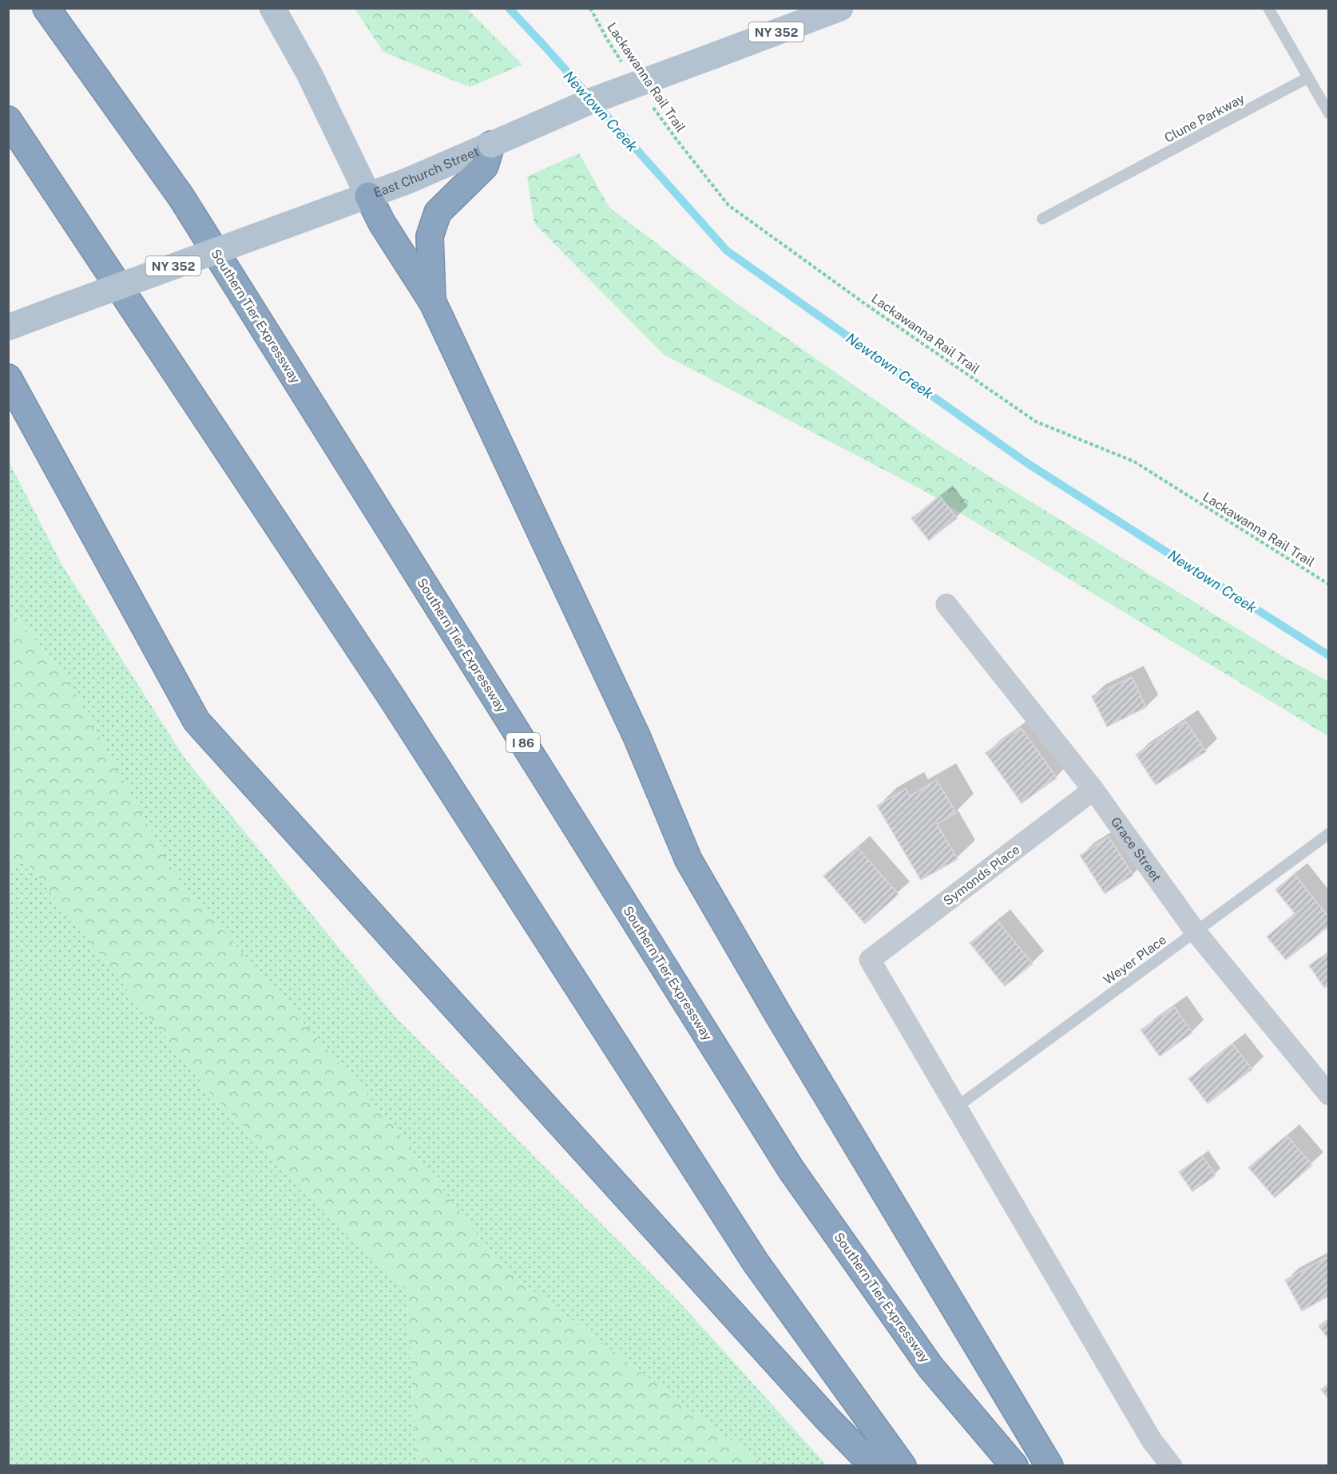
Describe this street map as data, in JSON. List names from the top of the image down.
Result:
{
  "streets": {
    "highway": ["Southern Tier Expressway", "I 86"],
    "main road": ["NY 352", "East Church Street"],
    "street": ["Grace Street", "Symonds Place"],
    "lane": ["Clune Parkway", "Weyer Place"],
    "path": ["Lackawanna Rail Trail"]
  },
  "crossings": [
    ["Grace Street", "Symonds Place"],
    ["Grace Street", "Weyer Place"],
    ["Symonds Place", "Weyer Place"]
  ],
  "water": ["Newtown Creek"]
}
